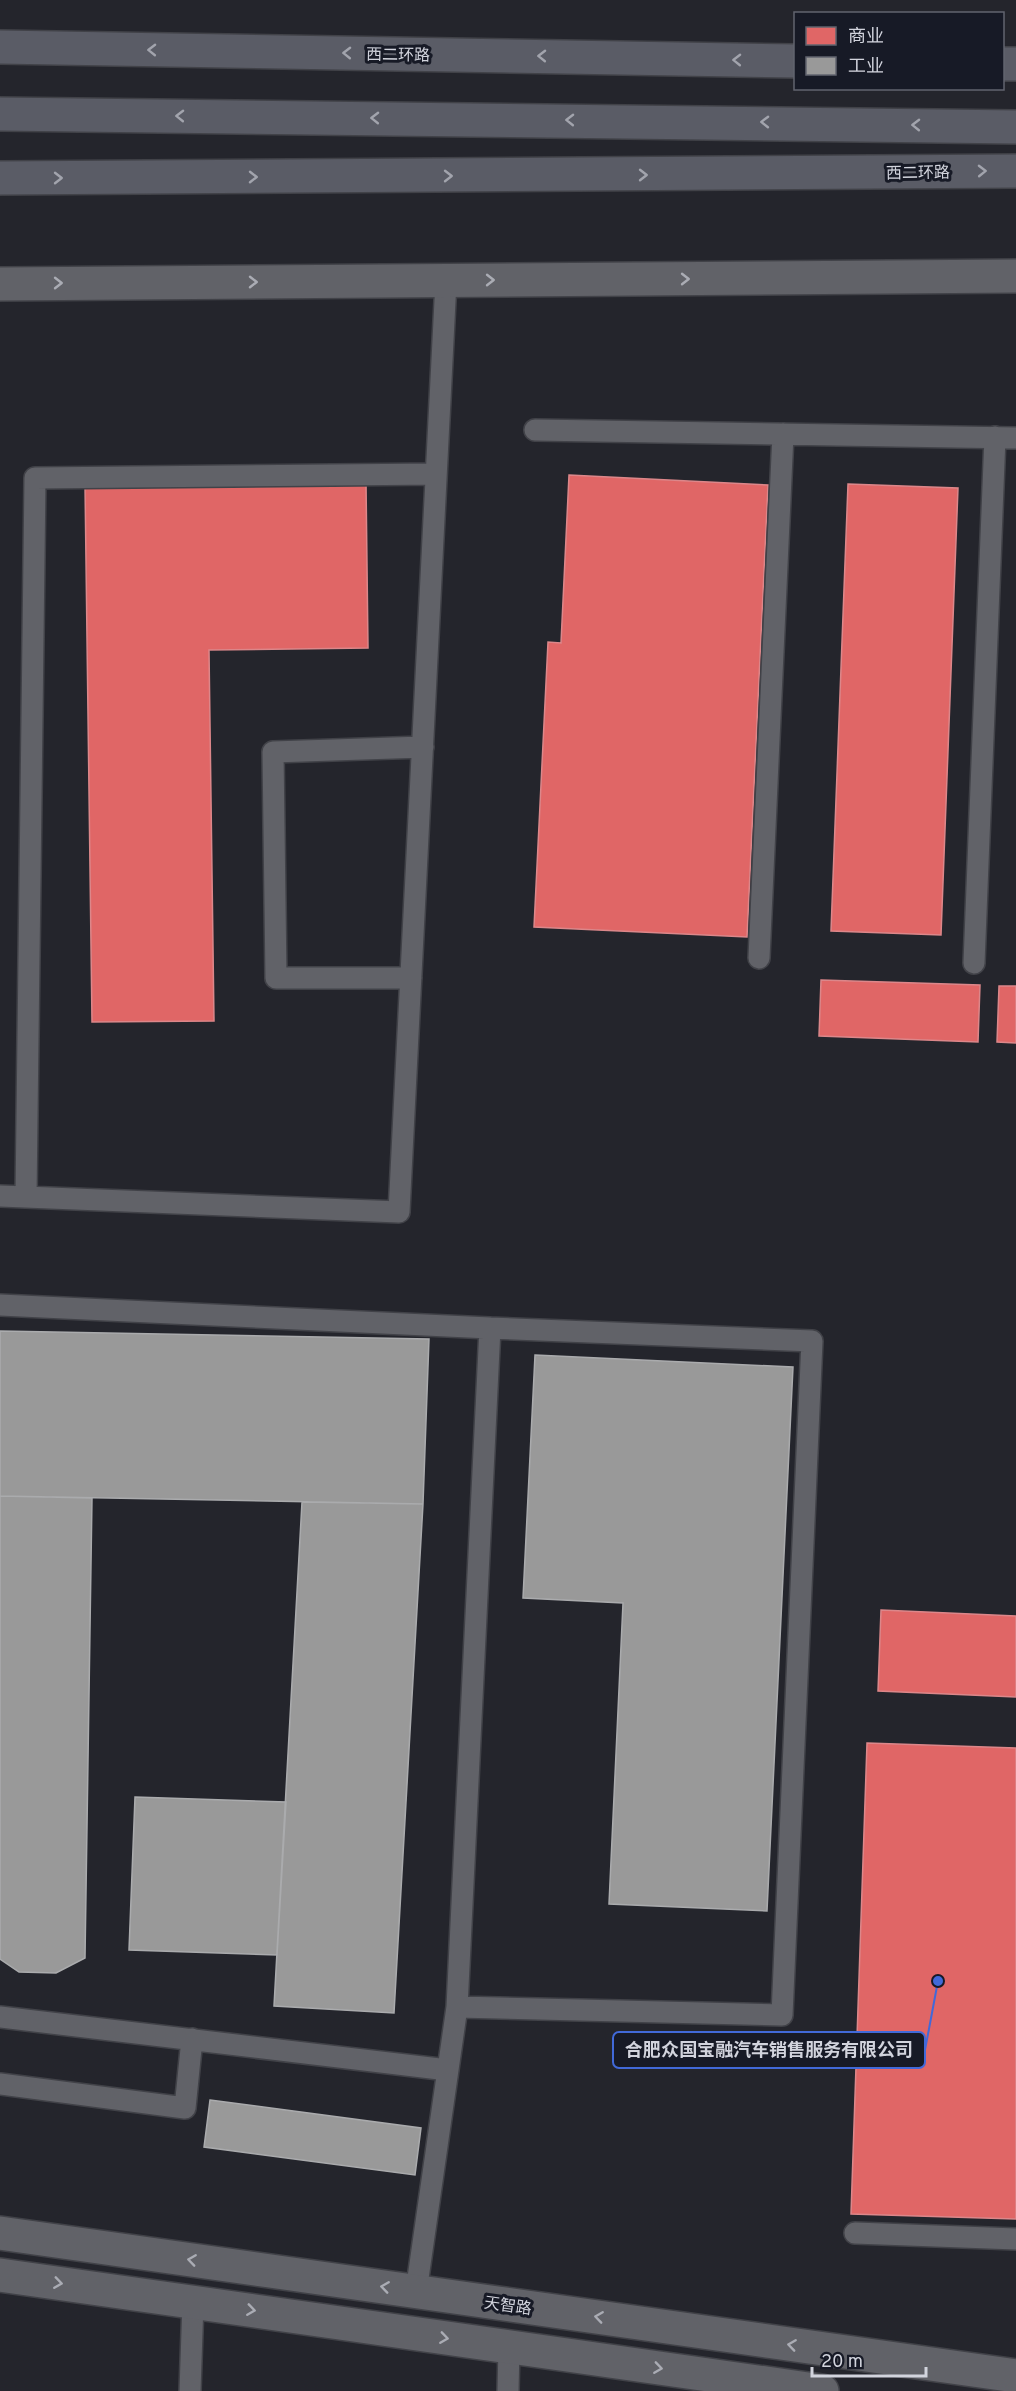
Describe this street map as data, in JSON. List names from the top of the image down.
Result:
{
  "streets": {
    "highway": ["西二环路"],
    "street": ["天智路"]
  },
  "places": ["合肥众国宝融汽车销售服务有限公司"],
  "legend": ["商业", "工业"],
  "scale_bar": "20 m"
}
